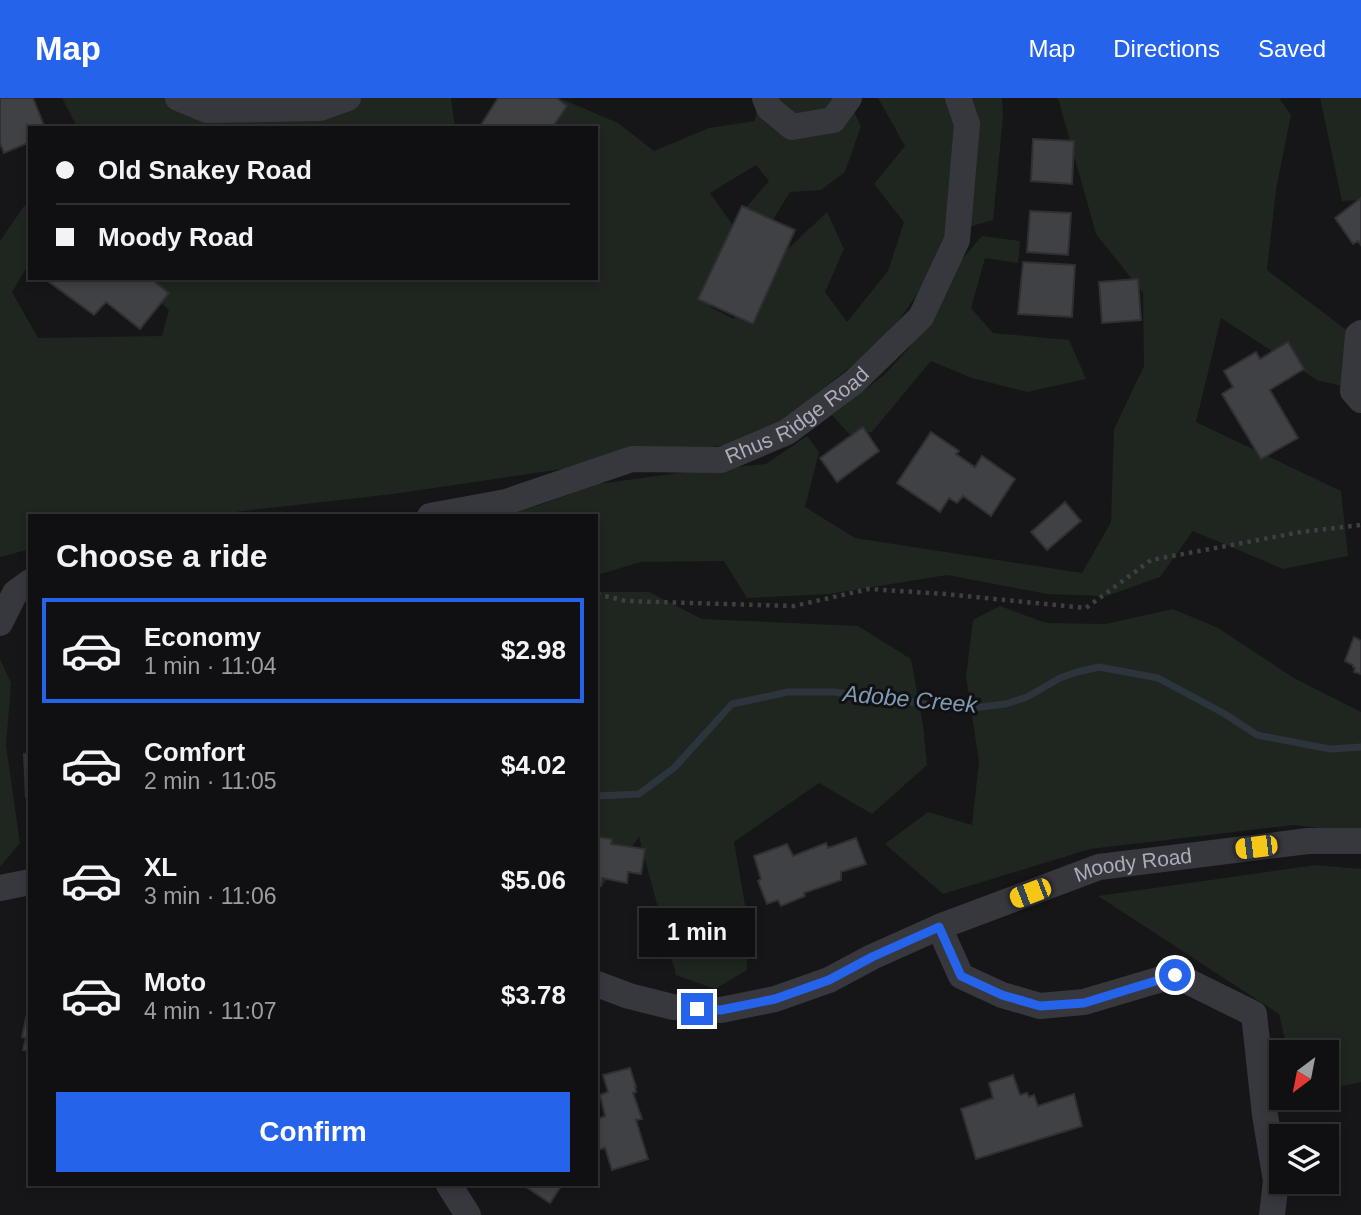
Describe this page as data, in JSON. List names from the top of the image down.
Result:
{
  "streets": {
    "street": ["Rhus Ridge Road", "Moody Road"]
  },
  "water": ["Adobe Creek"],
  "north": "bottom left",
  "page": {
    "header": "Map",
    "nav": ["Map", "Directions", "Saved"],
    "banner": ["Old Snakey Road", "Moody Road"],
    "heading": "Choose a ride",
    "list": [
      {
        "name": "Economy",
        "note": "1 min · 11:04",
        "value": "$2.98"
      },
      {
        "name": "Comfort",
        "note": "2 min · 11:05",
        "value": "$4.02"
      },
      {
        "name": "XL",
        "note": "3 min · 11:06",
        "value": "$5.06"
      },
      {
        "name": "Moto",
        "note": "4 min · 11:07",
        "value": "$3.78"
      }
    ],
    "bubble": "1 min",
    "buttons": "Confirm"
  }
}
